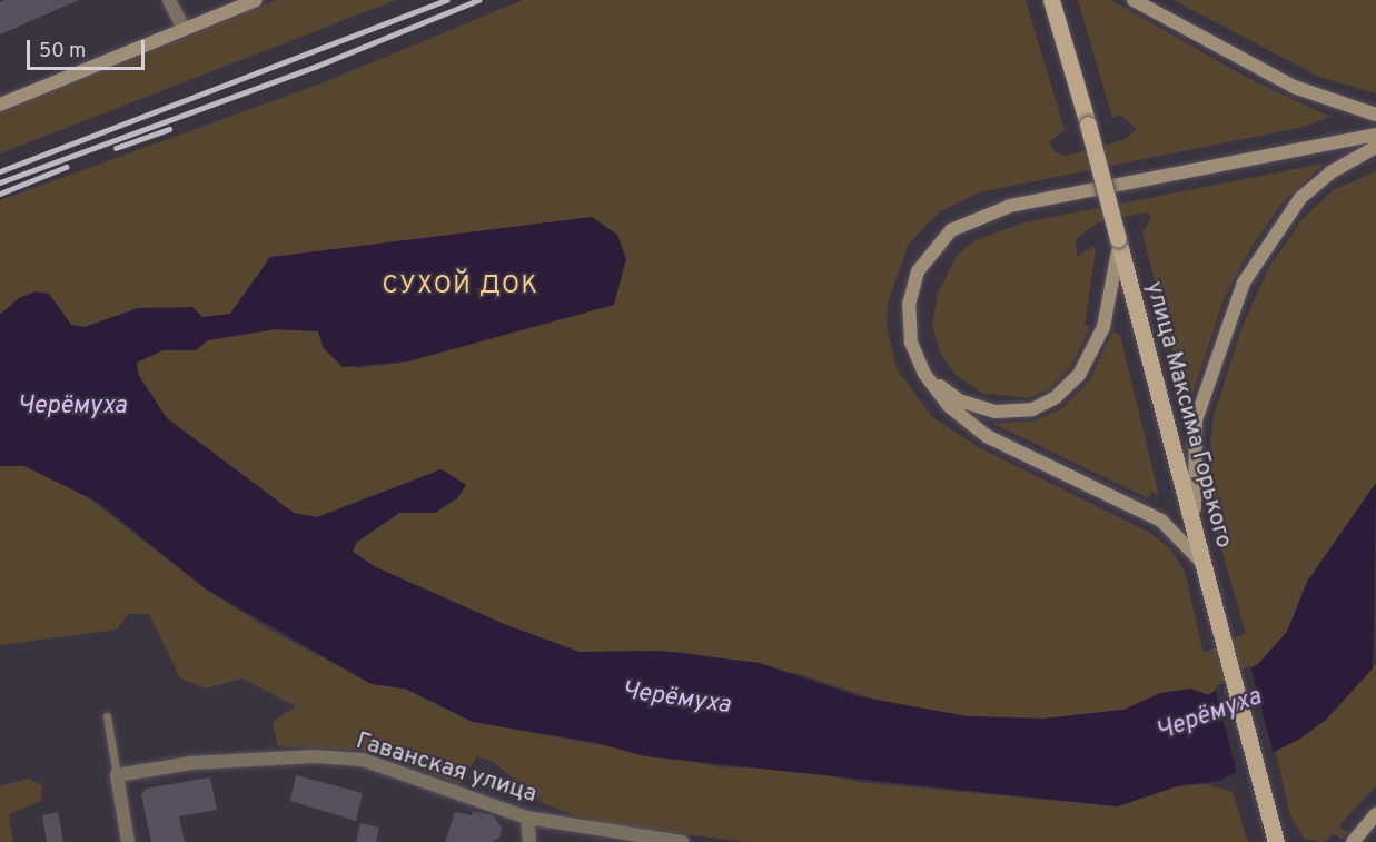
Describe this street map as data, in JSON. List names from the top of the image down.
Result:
{
  "streets": {
    "main road": ["улица Максима Горького"],
    "street": ["Гаванская улица"]
  },
  "districts": ["СУХОЙ ДОК"],
  "water": ["Черёмуха"],
  "scale_bar": "50 m"
}
